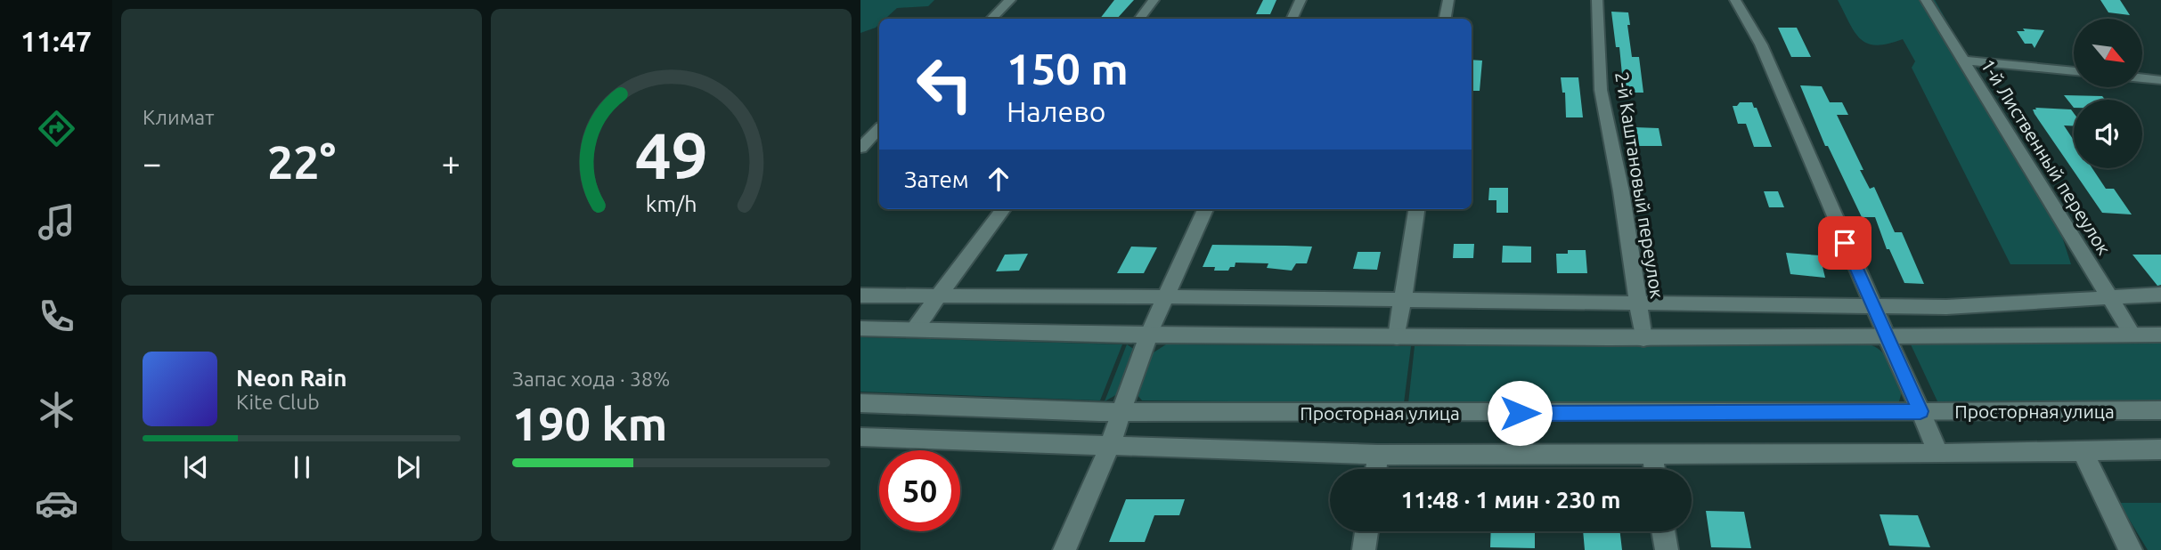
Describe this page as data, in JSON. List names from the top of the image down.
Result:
{
  "streets": {
    "street": ["1-й Лиственный переулок", "2-й Каштановый переулок", "Просторная улица"]
  },
  "north": "bottom right",
  "page": {
    "tabs": "11:47",
    "tile": [
      "Климат",
      ["Запас хода · 38%", "190 km"]
    ],
    "turn": ["150 m", "Налево"],
    "heat": ["−", "22°", "+"],
    "then": "Затем",
    "song": ["Neon Rain", "Kite Club"],
    "limit": "50",
    "trip": "11:48 · 1 мин · 230 m",
    "gauge": ["49", "km/h"]
  }
}
